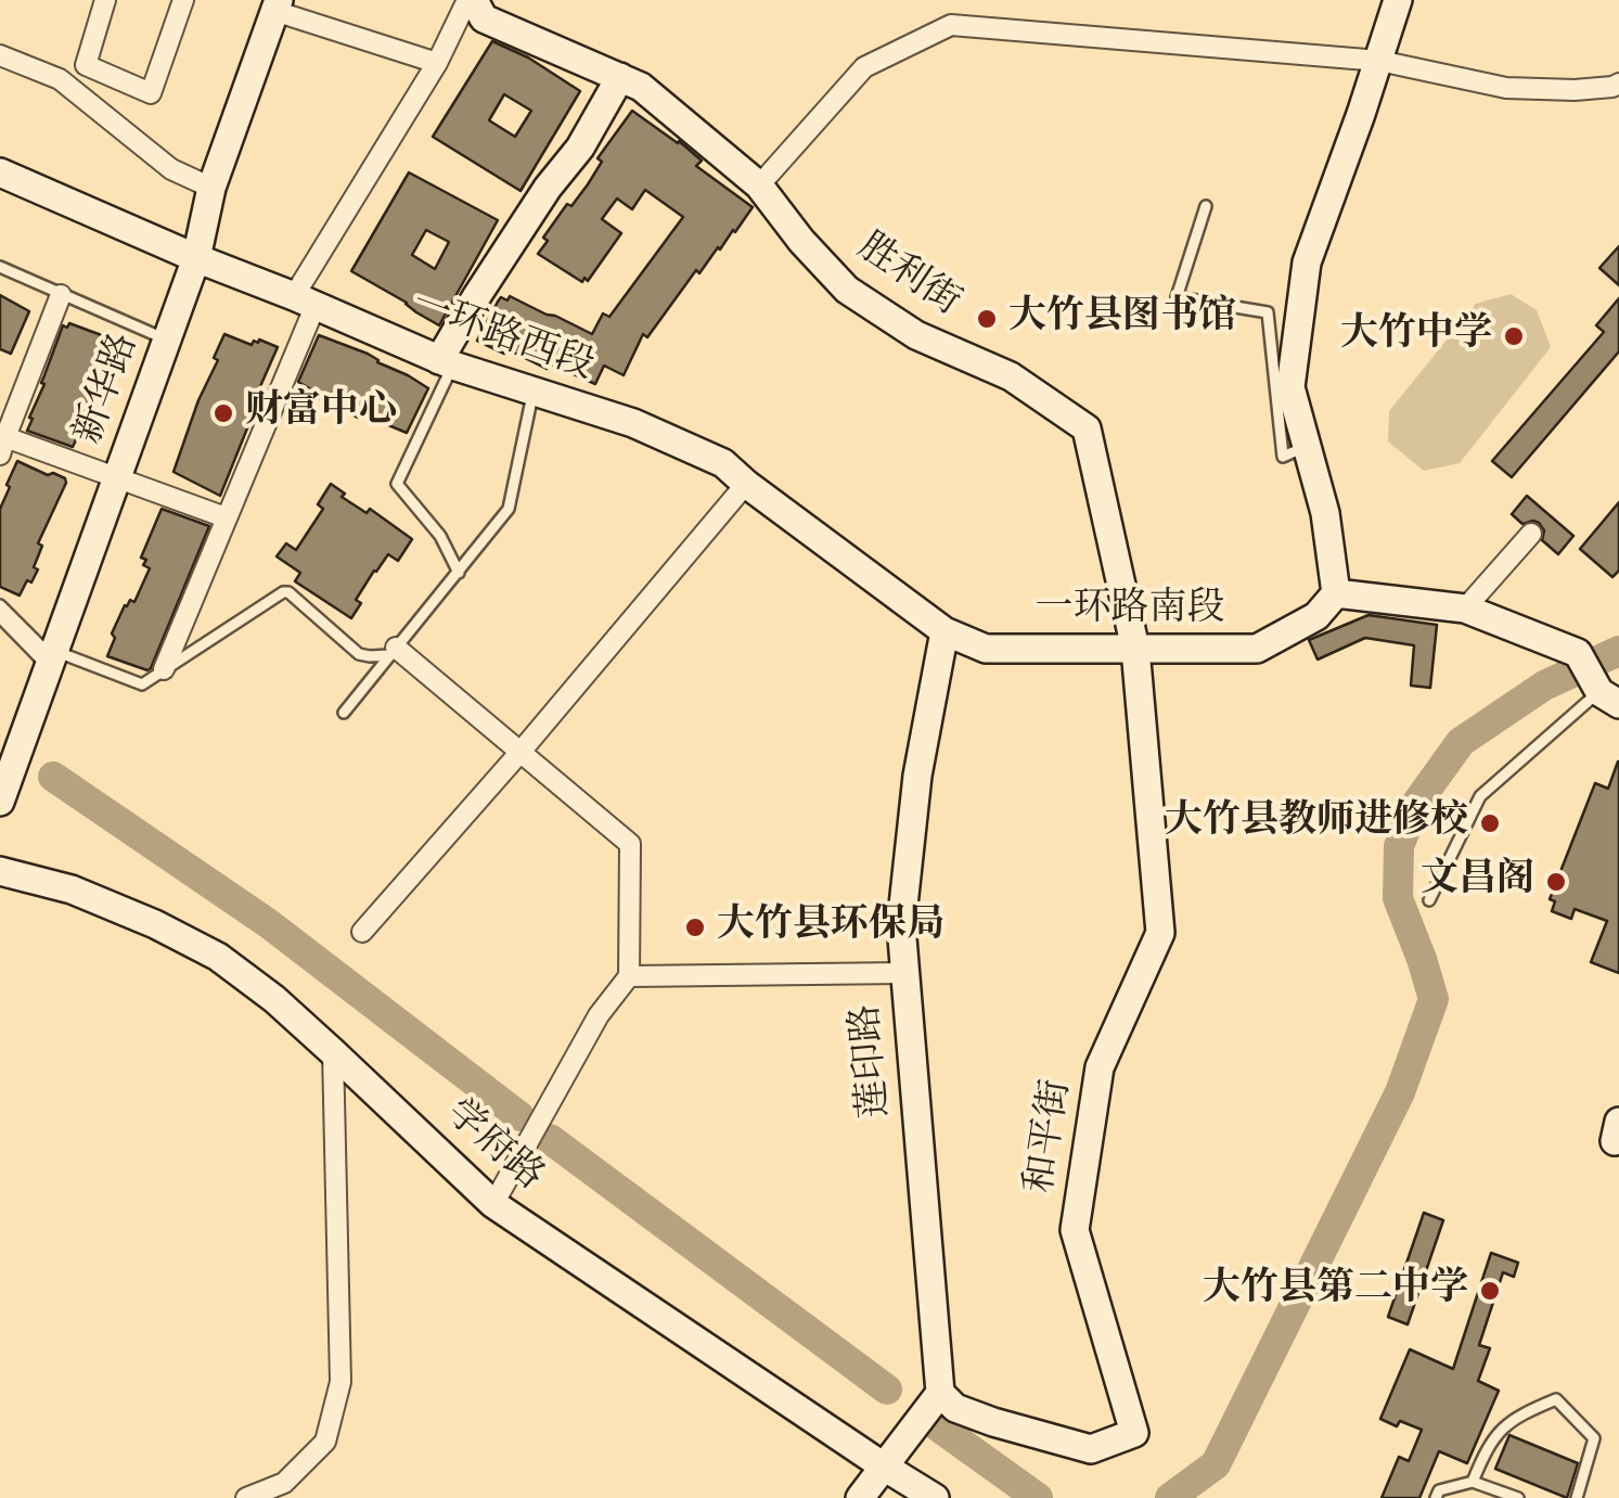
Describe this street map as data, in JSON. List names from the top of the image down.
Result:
{
  "streets": {
    "street": [
      "胜利街",
      "一环路西段",
      "新华路",
      "一环路南段",
      "莲印路",
      "和平街",
      "学府路"
    ]
  },
  "crossings": [
    ["胜利街", "一环路南段"],
    ["胜利街", "和平街"],
    ["一环路西段", "新华路"],
    ["一环路西段", "一环路南段"],
    ["一环路西段", "莲印路"],
    ["一环路南段", "莲印路"],
    ["一环路南段", "和平街"],
    ["莲印路", "和平街"]
  ],
  "places": [
    "大竹县图书馆",
    "大竹中学",
    "财富中心",
    "大竹县教师进修校",
    "文昌阁",
    "大竹县环保局",
    "大竹县第二中学"
  ]
}
